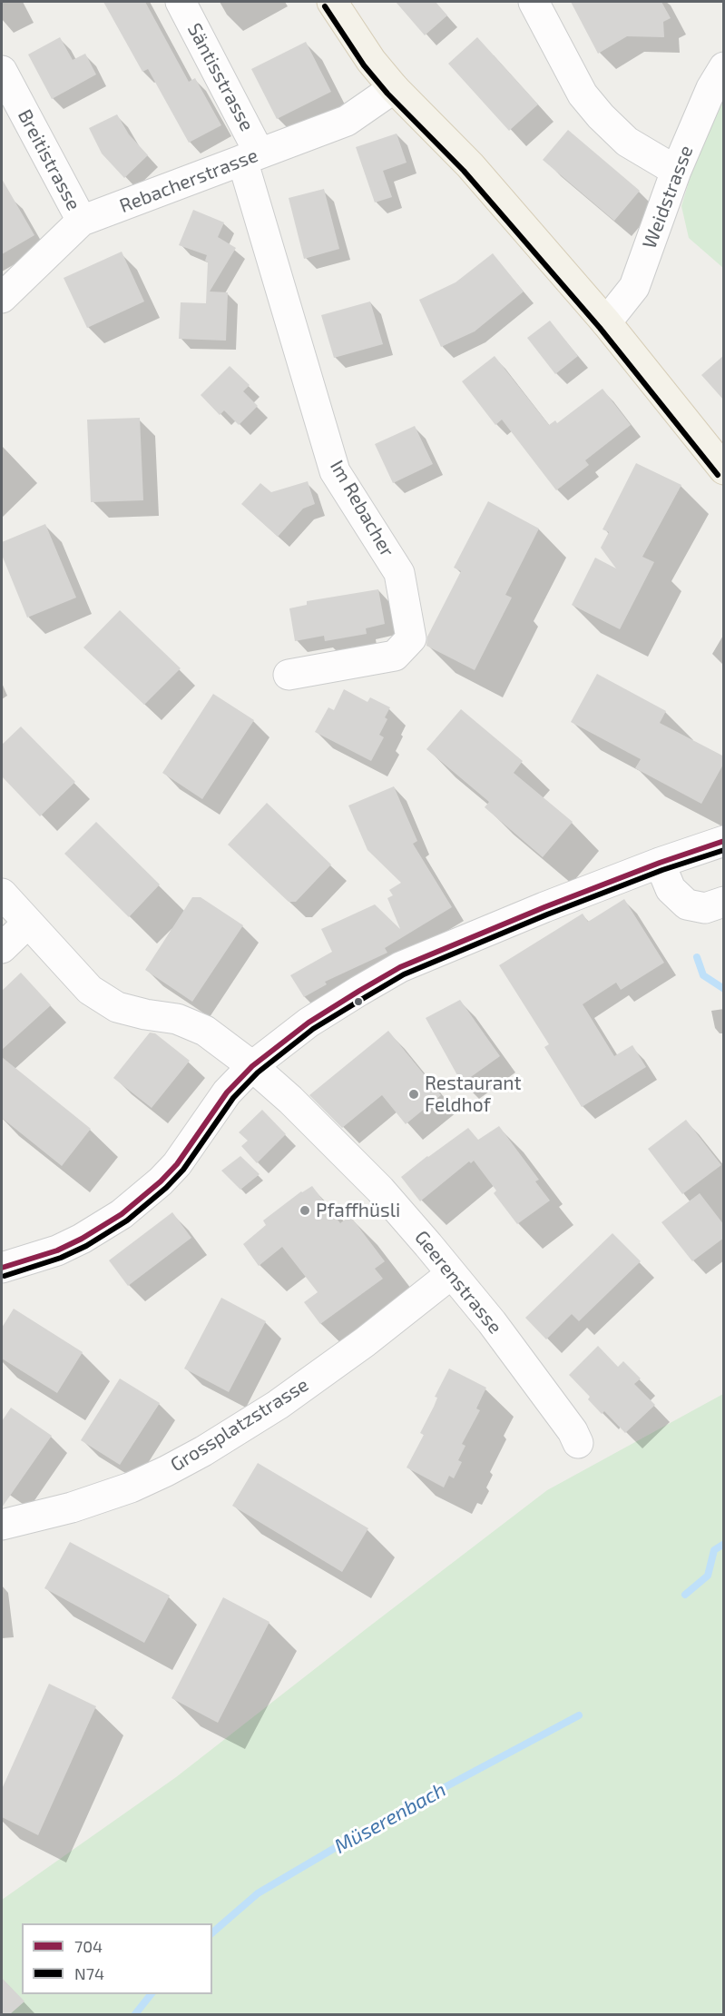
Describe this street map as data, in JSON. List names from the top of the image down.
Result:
{
  "streets": {
    "street": [
      "Säntisstrasse",
      "Breitistrasse",
      "Rebacherstrasse",
      "Weidstrasse",
      "Im Rebacher",
      "Geerenstrasse",
      "Grossplatzstrasse"
    ]
  },
  "crossings": [
    ["Säntisstrasse", "Rebacherstrasse"],
    ["Säntisstrasse", "Im Rebacher"],
    ["Breitistrasse", "Rebacherstrasse"],
    ["Rebacherstrasse", "Im Rebacher"],
    ["Geerenstrasse", "Grossplatzstrasse"]
  ],
  "water": ["Müserenbach"],
  "places": ["Restaurant Feldhof", "Pfaffhüsli"],
  "lines": ["transit line N74", "transit line 704"],
  "legend": ["704", "N74"]
}
